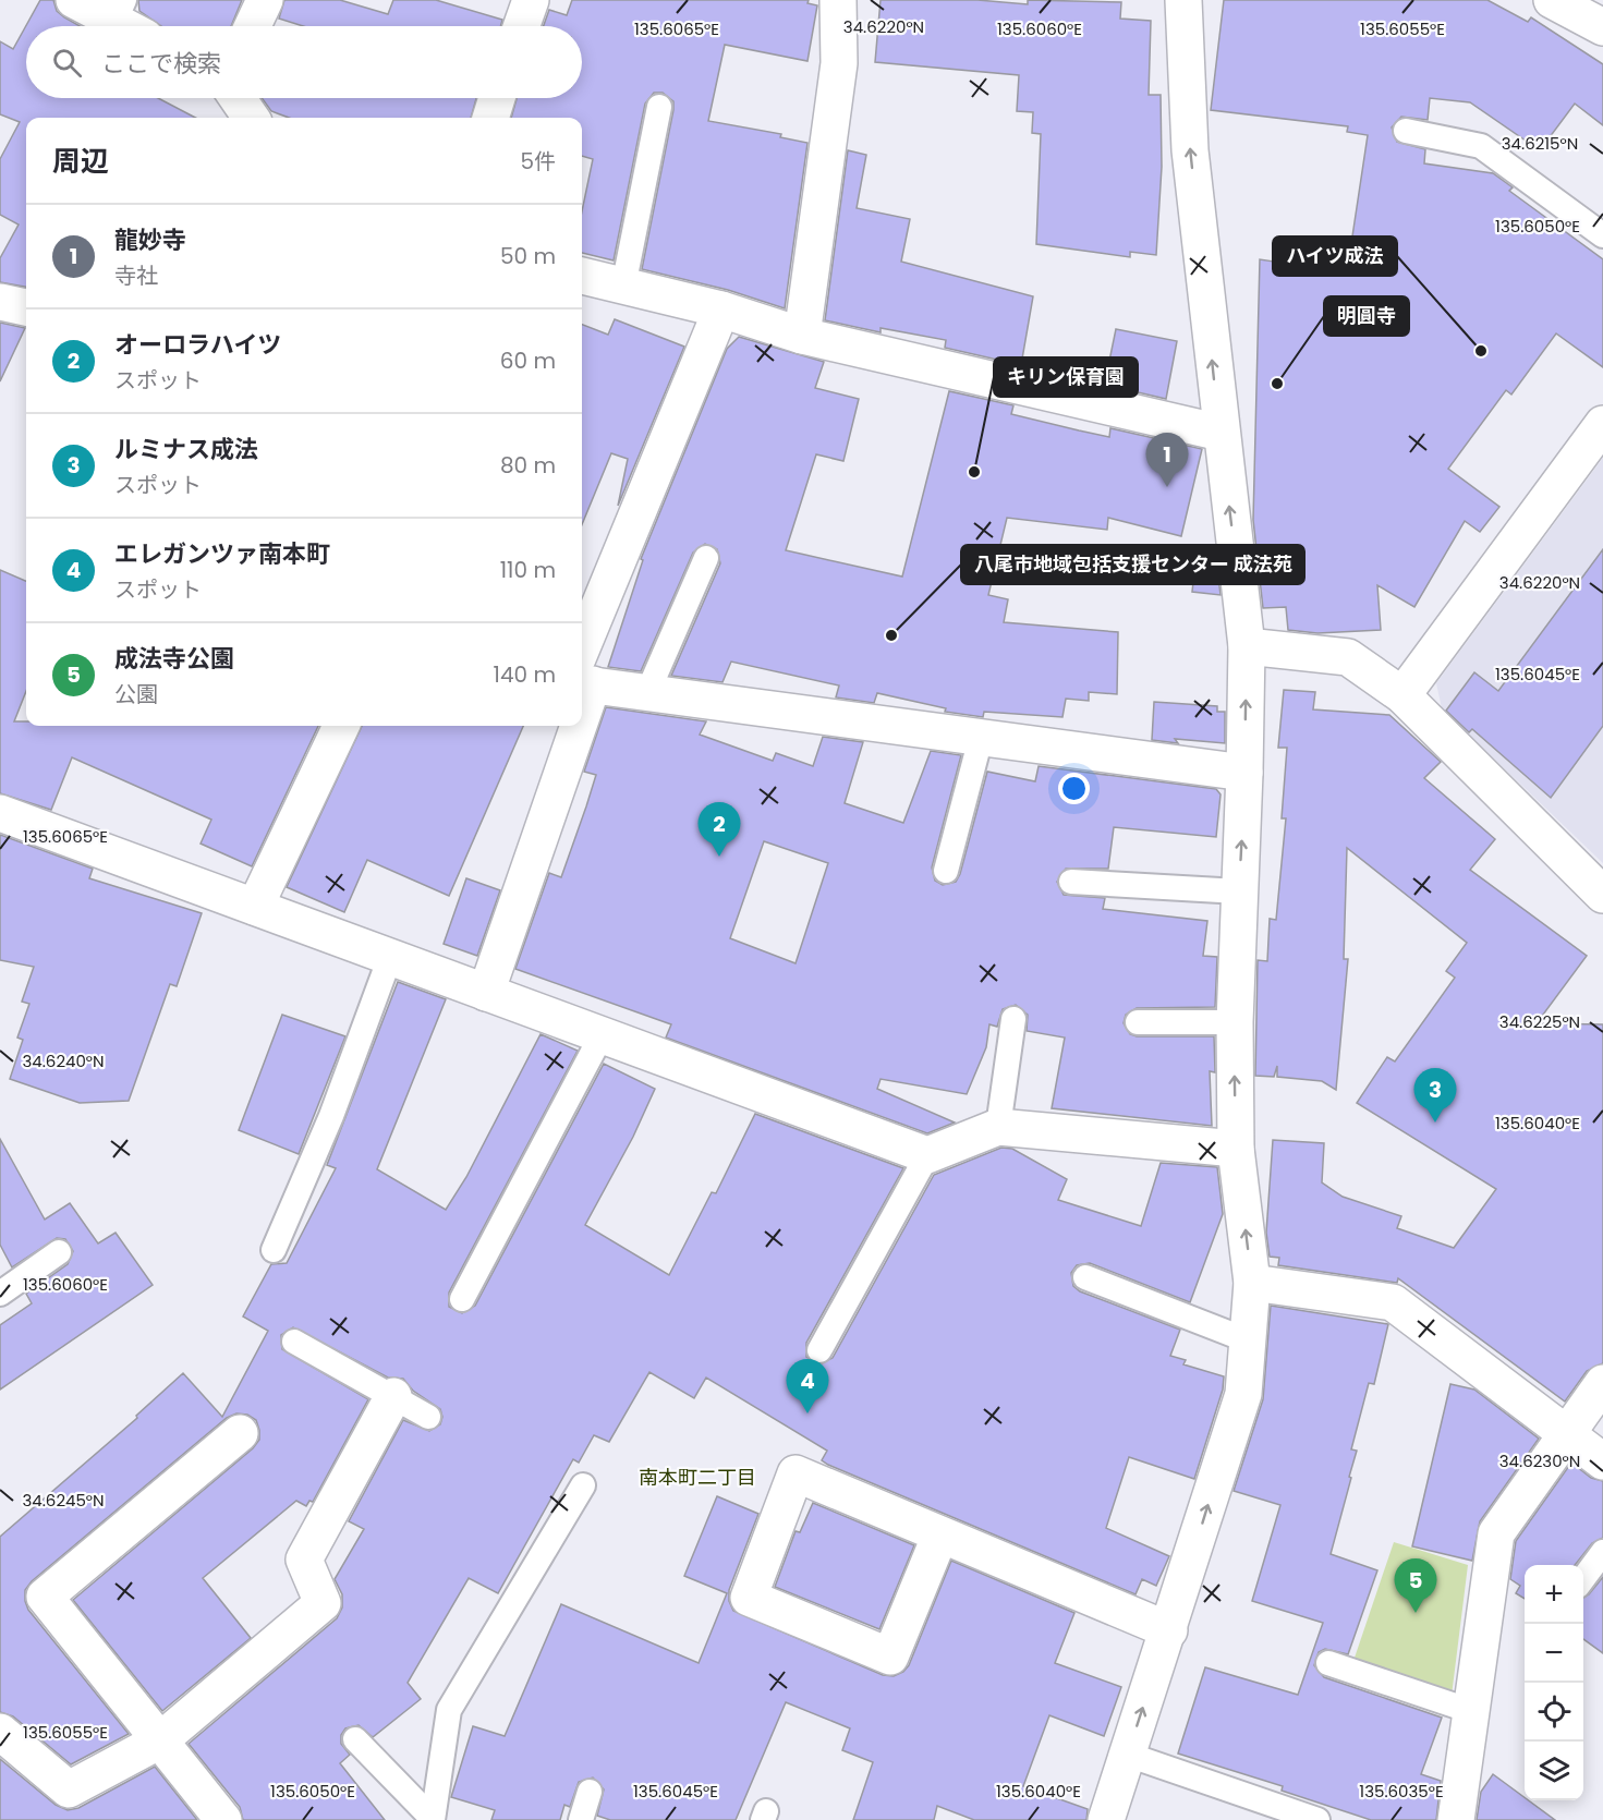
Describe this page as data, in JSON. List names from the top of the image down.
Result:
{
  "districts": ["南本町二丁目"],
  "places": [
    "ハイツ成法",
    "明圓寺",
    "キリン保育園",
    "八尾市地域包括支援センター 成法苑"
  ],
  "page": {
    "search": "ここで検索",
    "heading": ["周辺", "5件"],
    "list": [
      {
        "mark": "1",
        "name": "龍妙寺",
        "note": "寺社",
        "value": "50 m"
      },
      {
        "mark": "2",
        "name": "オーロラハイツ",
        "note": "スポット",
        "value": "60 m"
      },
      {
        "mark": "3",
        "name": "ルミナス成法",
        "note": "スポット",
        "value": "80 m"
      },
      {
        "mark": "4",
        "name": "エレガンツァ南本町",
        "note": "スポット",
        "value": "110 m"
      },
      {
        "mark": "5",
        "name": "成法寺公園",
        "note": "公園",
        "value": "140 m"
      }
    ],
    "pins": [
      "1",
      "2",
      "3",
      "4",
      "5"
    ],
    "map_buttons": ["+", "−"]
  },
  "coordinates": [
    "34.6220°N",
    "135.6065°E",
    "135.6060°E",
    "135.6055°E",
    "34.6215°N",
    "135.6050°E",
    "135.6045°E",
    "34.6225°N",
    "34.6240°N",
    "135.6040°E",
    "34.6230°N",
    "34.6245°N",
    "135.6035°E"
  ]
}
